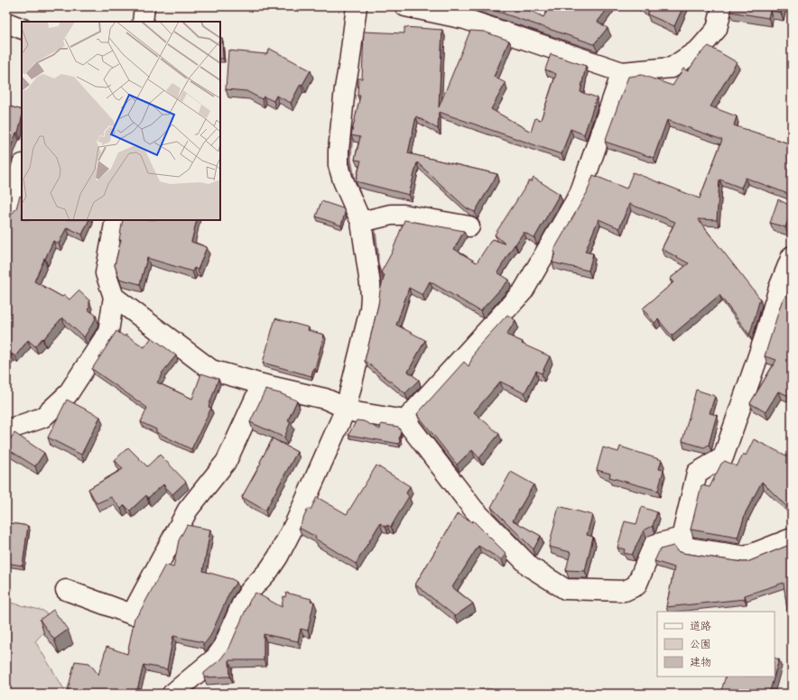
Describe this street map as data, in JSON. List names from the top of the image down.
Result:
{
  "legend": ["道路", "公園", "建物"]
}
